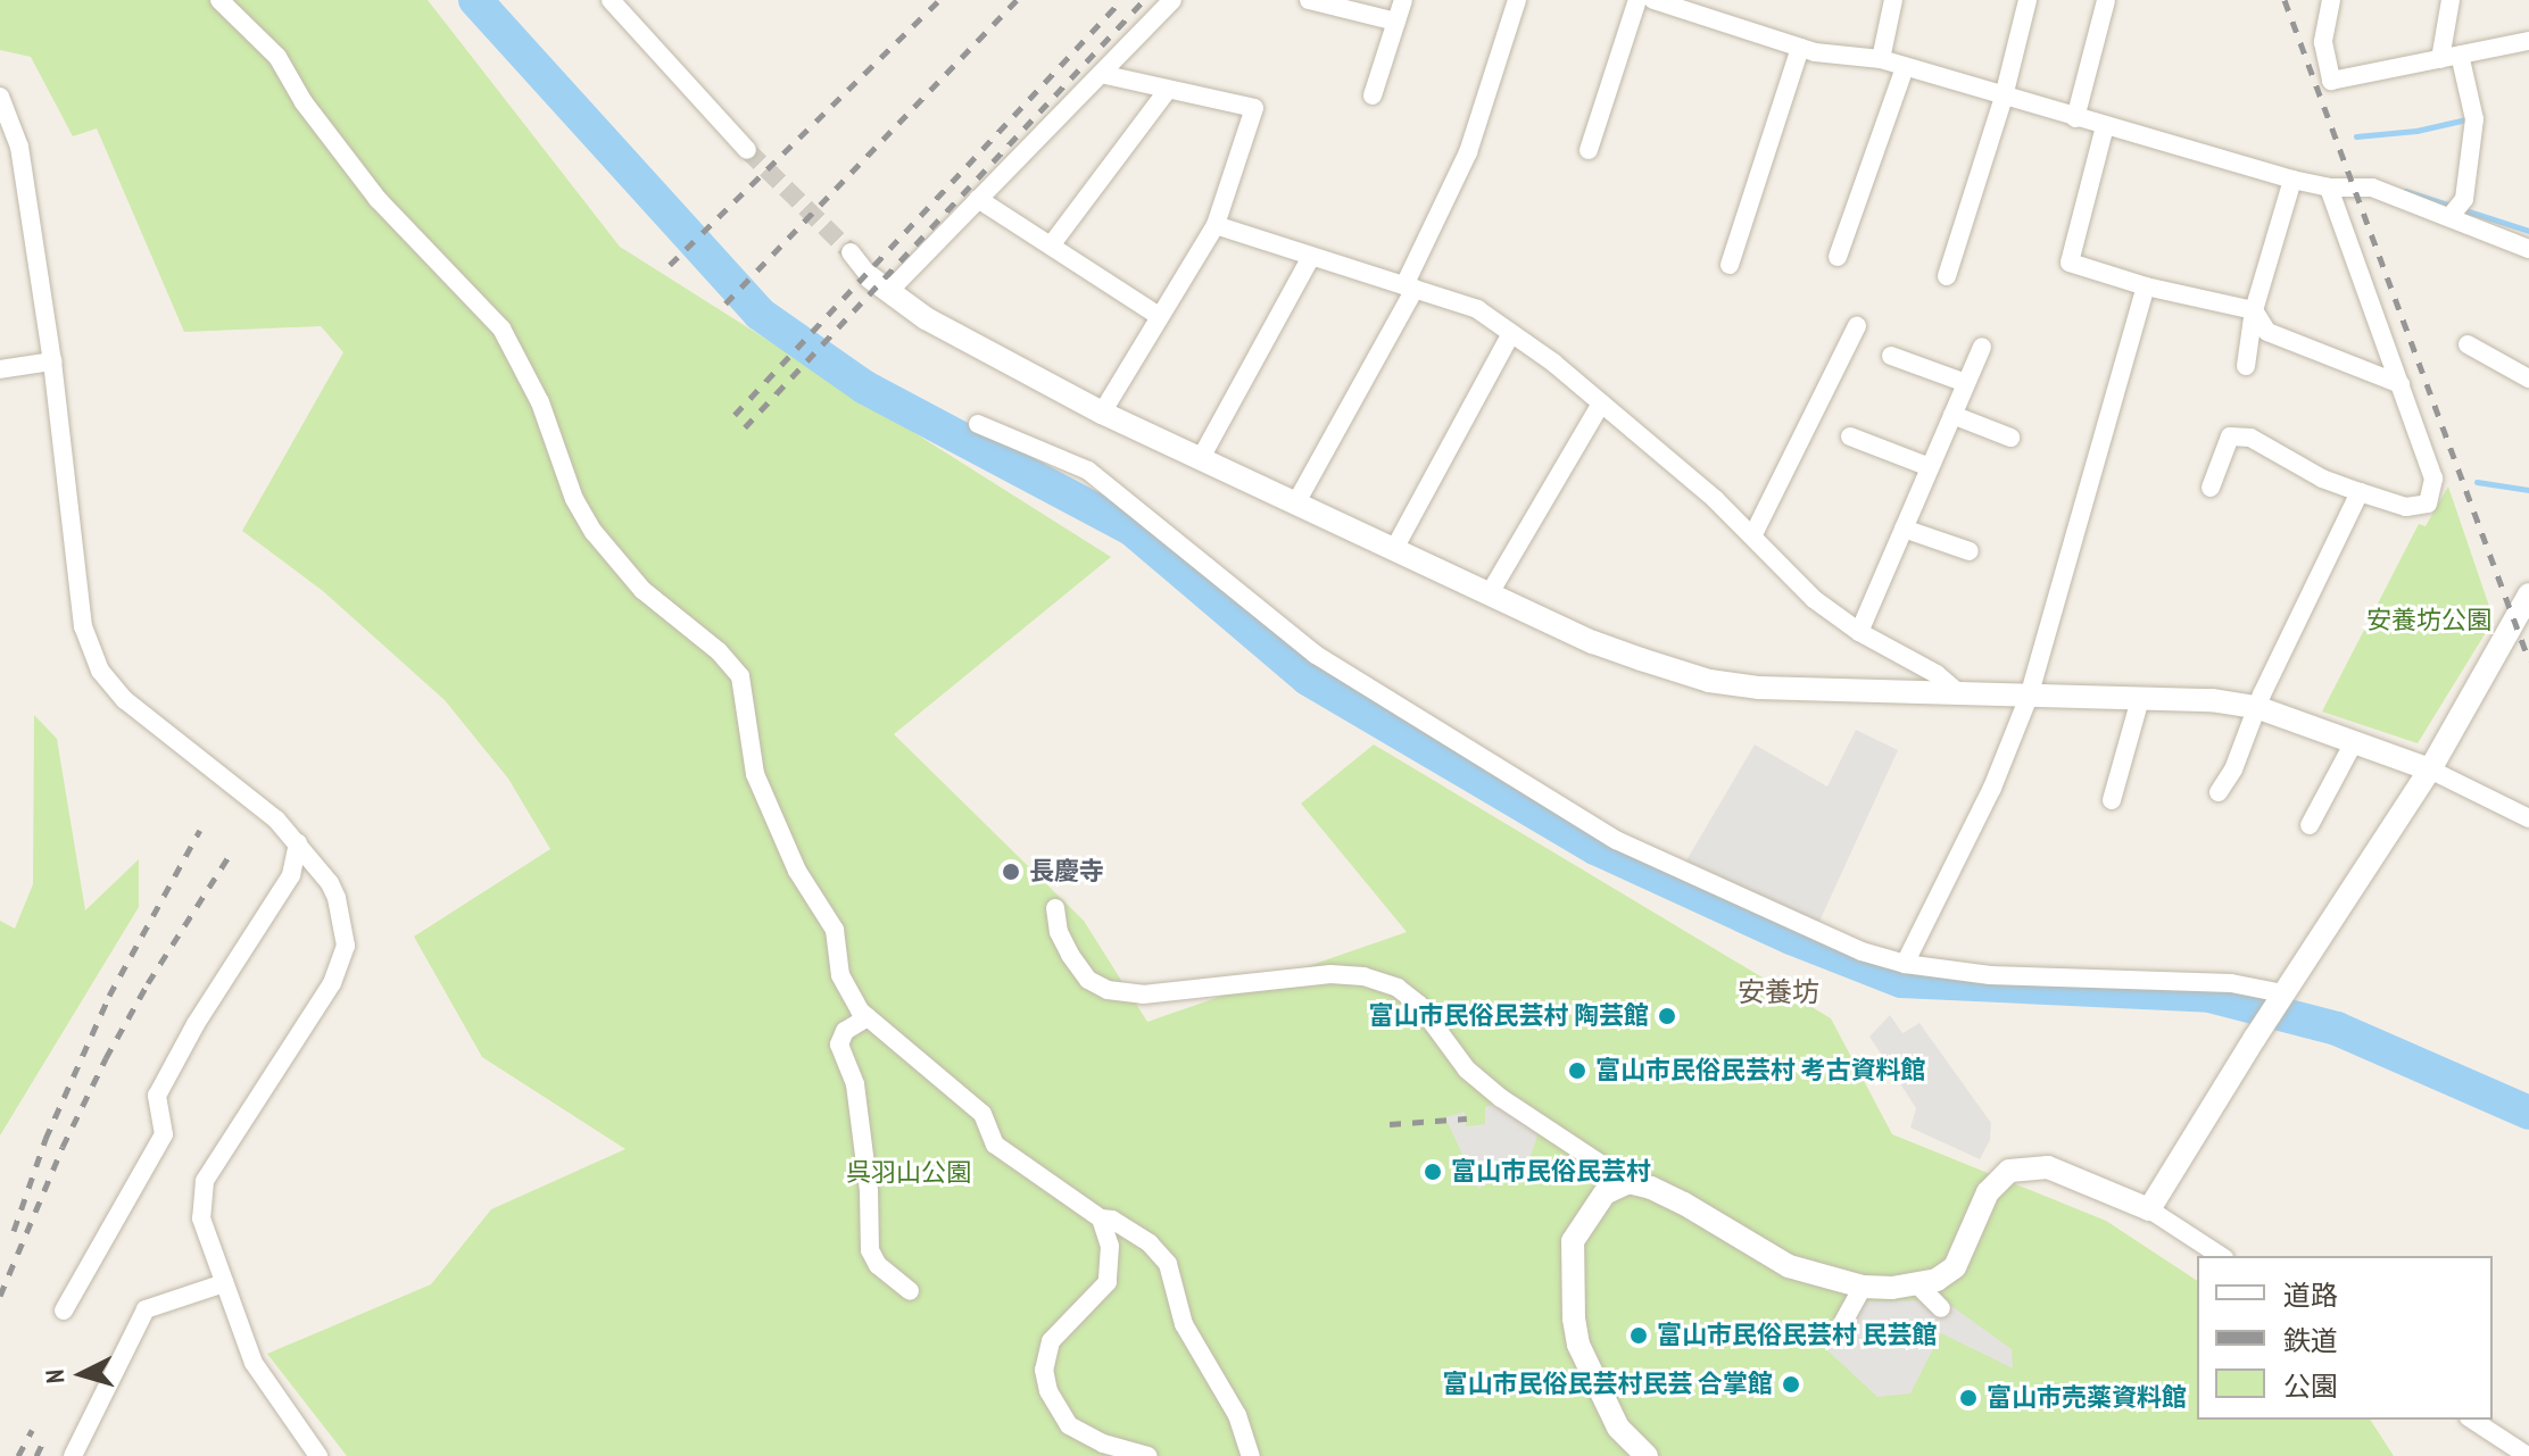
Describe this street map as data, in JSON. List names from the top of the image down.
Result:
{
  "districts": ["安養坊"],
  "parks": ["安養坊公園", "呉羽山公園"],
  "places": [
    "長慶寺",
    "富山市民俗民芸村 陶芸館",
    "富山市民俗民芸村 考古資料館",
    "富山市民俗民芸村",
    "富山市民俗民芸村 民芸館",
    "富山市民俗民芸村民芸 合掌館",
    "富山市売薬資料館"
  ],
  "legend": ["道路", "鉄道", "公園"],
  "north": "left"
}
